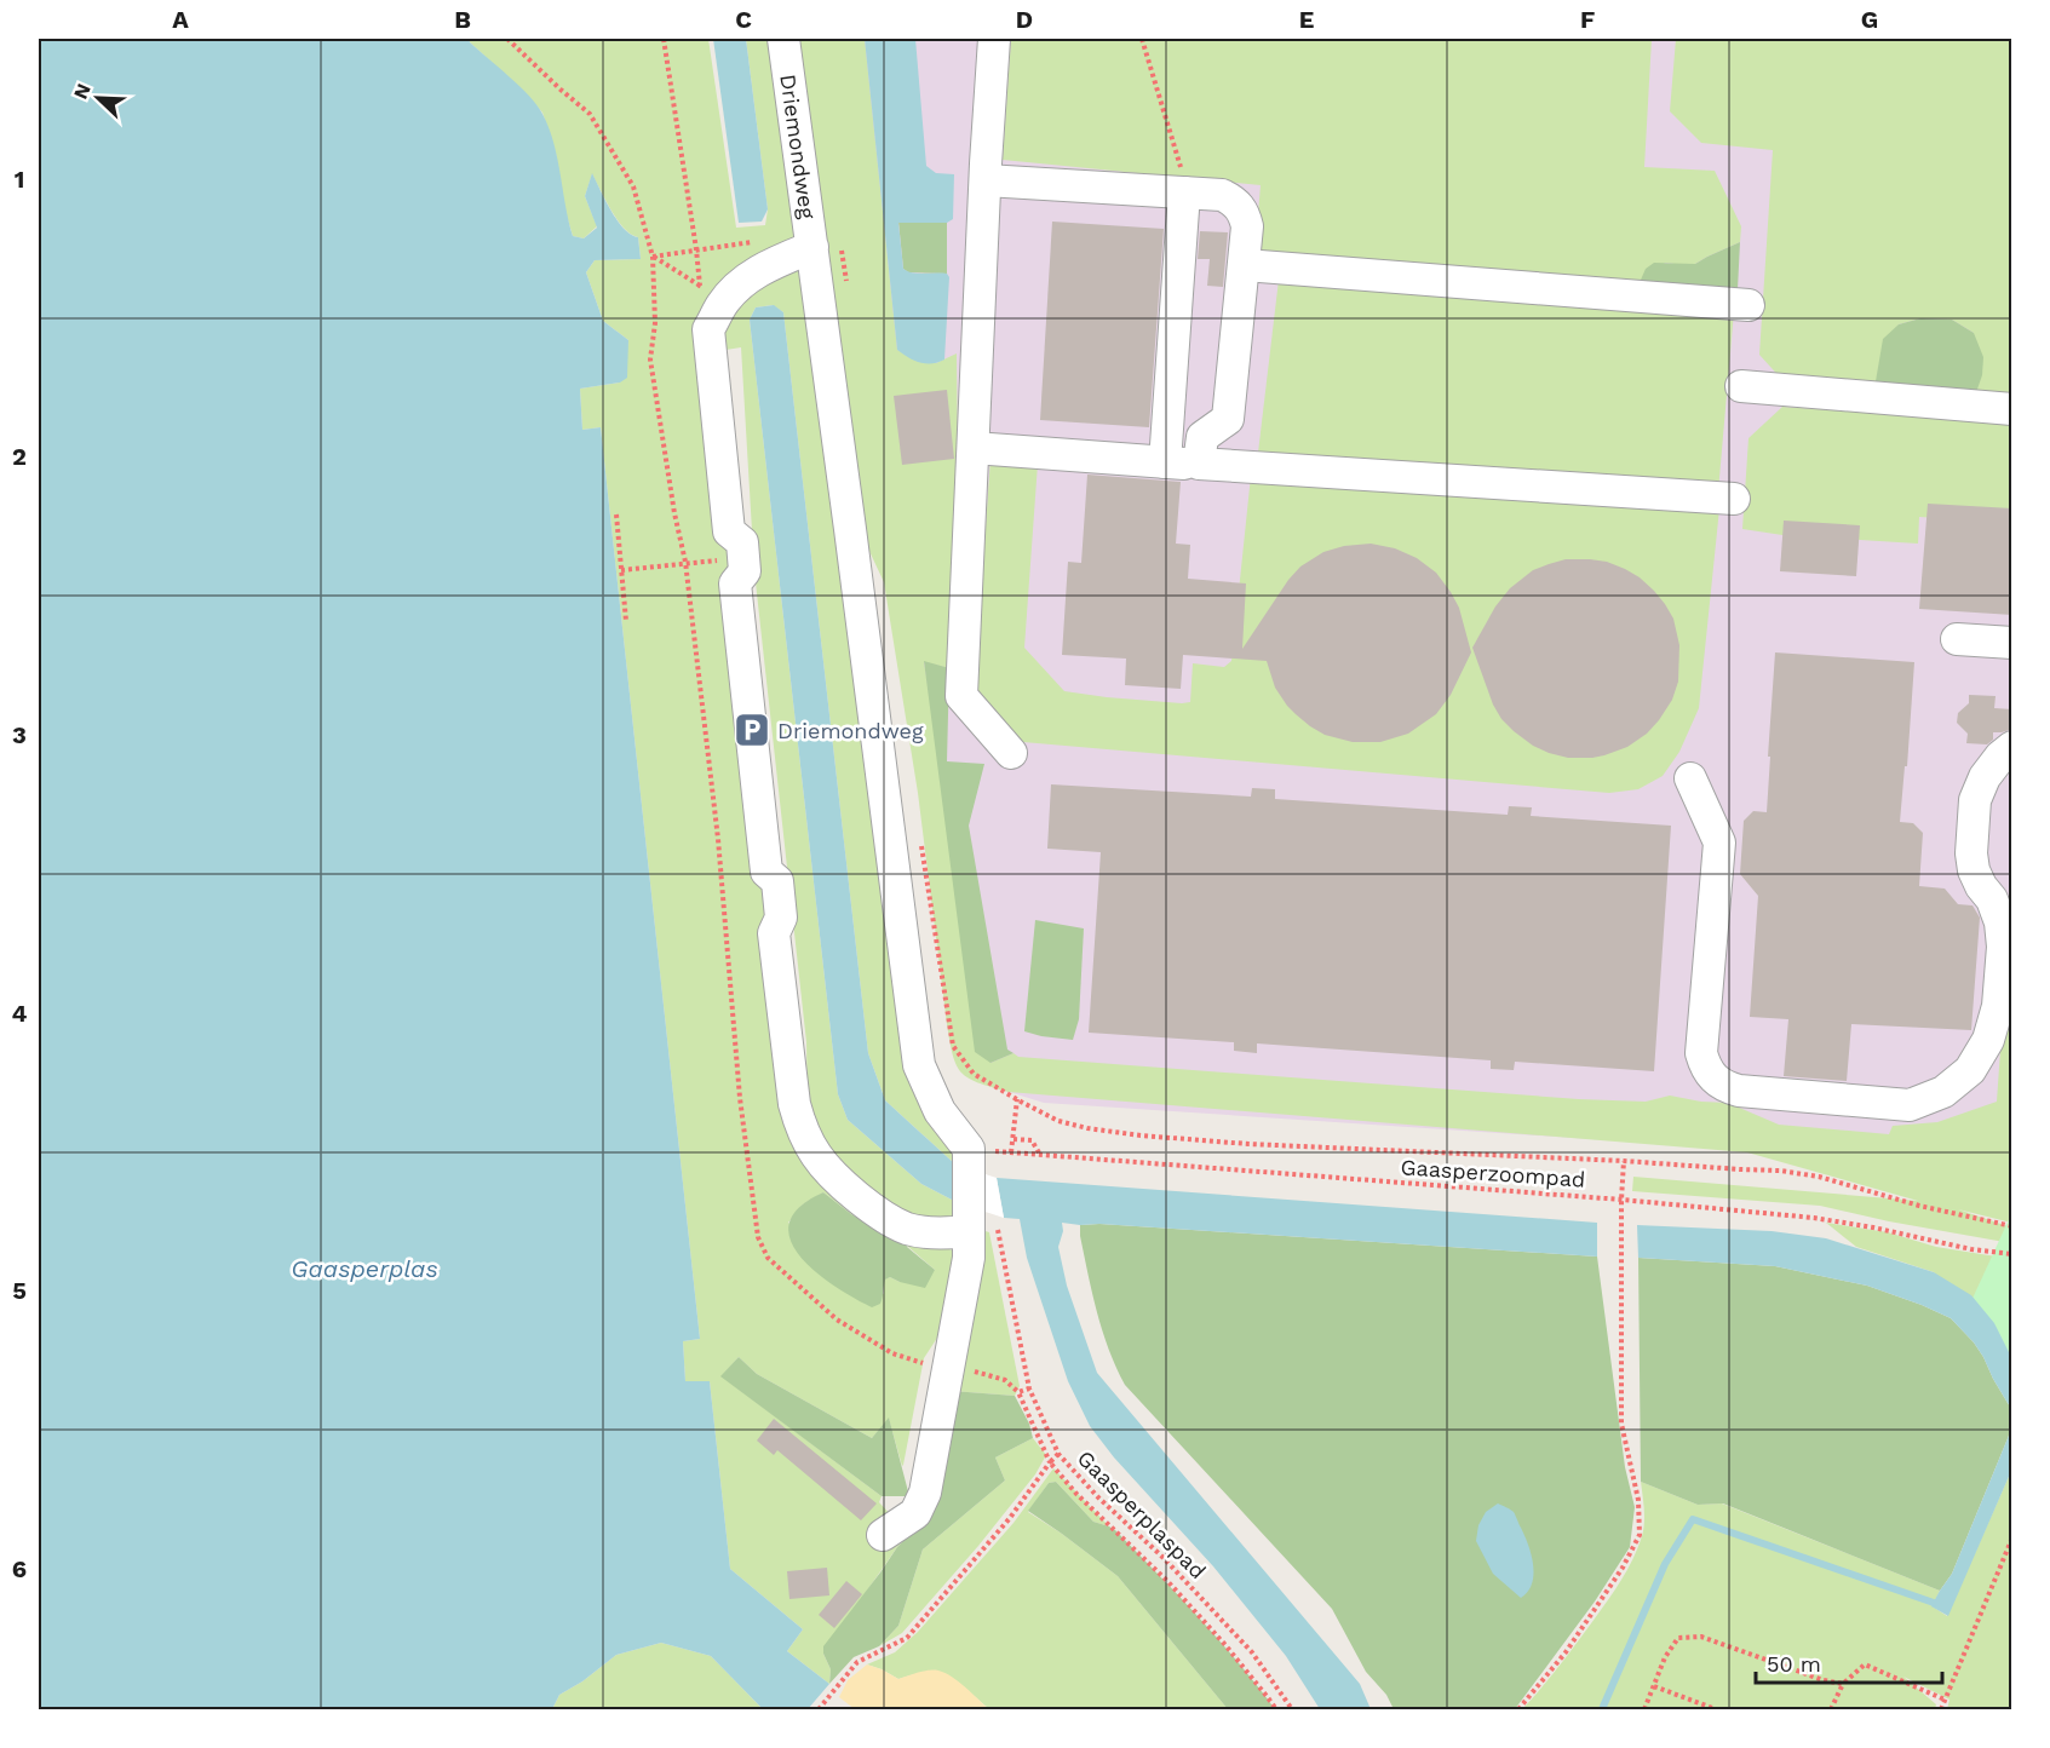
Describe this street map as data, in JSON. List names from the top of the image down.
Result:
{
  "streets": {
    "street": ["Driemondweg"],
    "path": ["Gaasperzoompad", "Gaasperplaspad"]
  },
  "crossings": [
    ["Driemondweg", "Gaasperzoompad"]
  ],
  "water": ["Gaasperplas"],
  "places": {
    "parking": ["Driemondweg"]
  },
  "scale_bar": "50 m",
  "north": "top left",
  "grid": {
    "columns": [
      "A",
      "B",
      "C",
      "D",
      "E",
      "F",
      "G"
    ],
    "rows": [
      "1",
      "2",
      "3",
      "4",
      "5",
      "6"
    ]
  }
}
